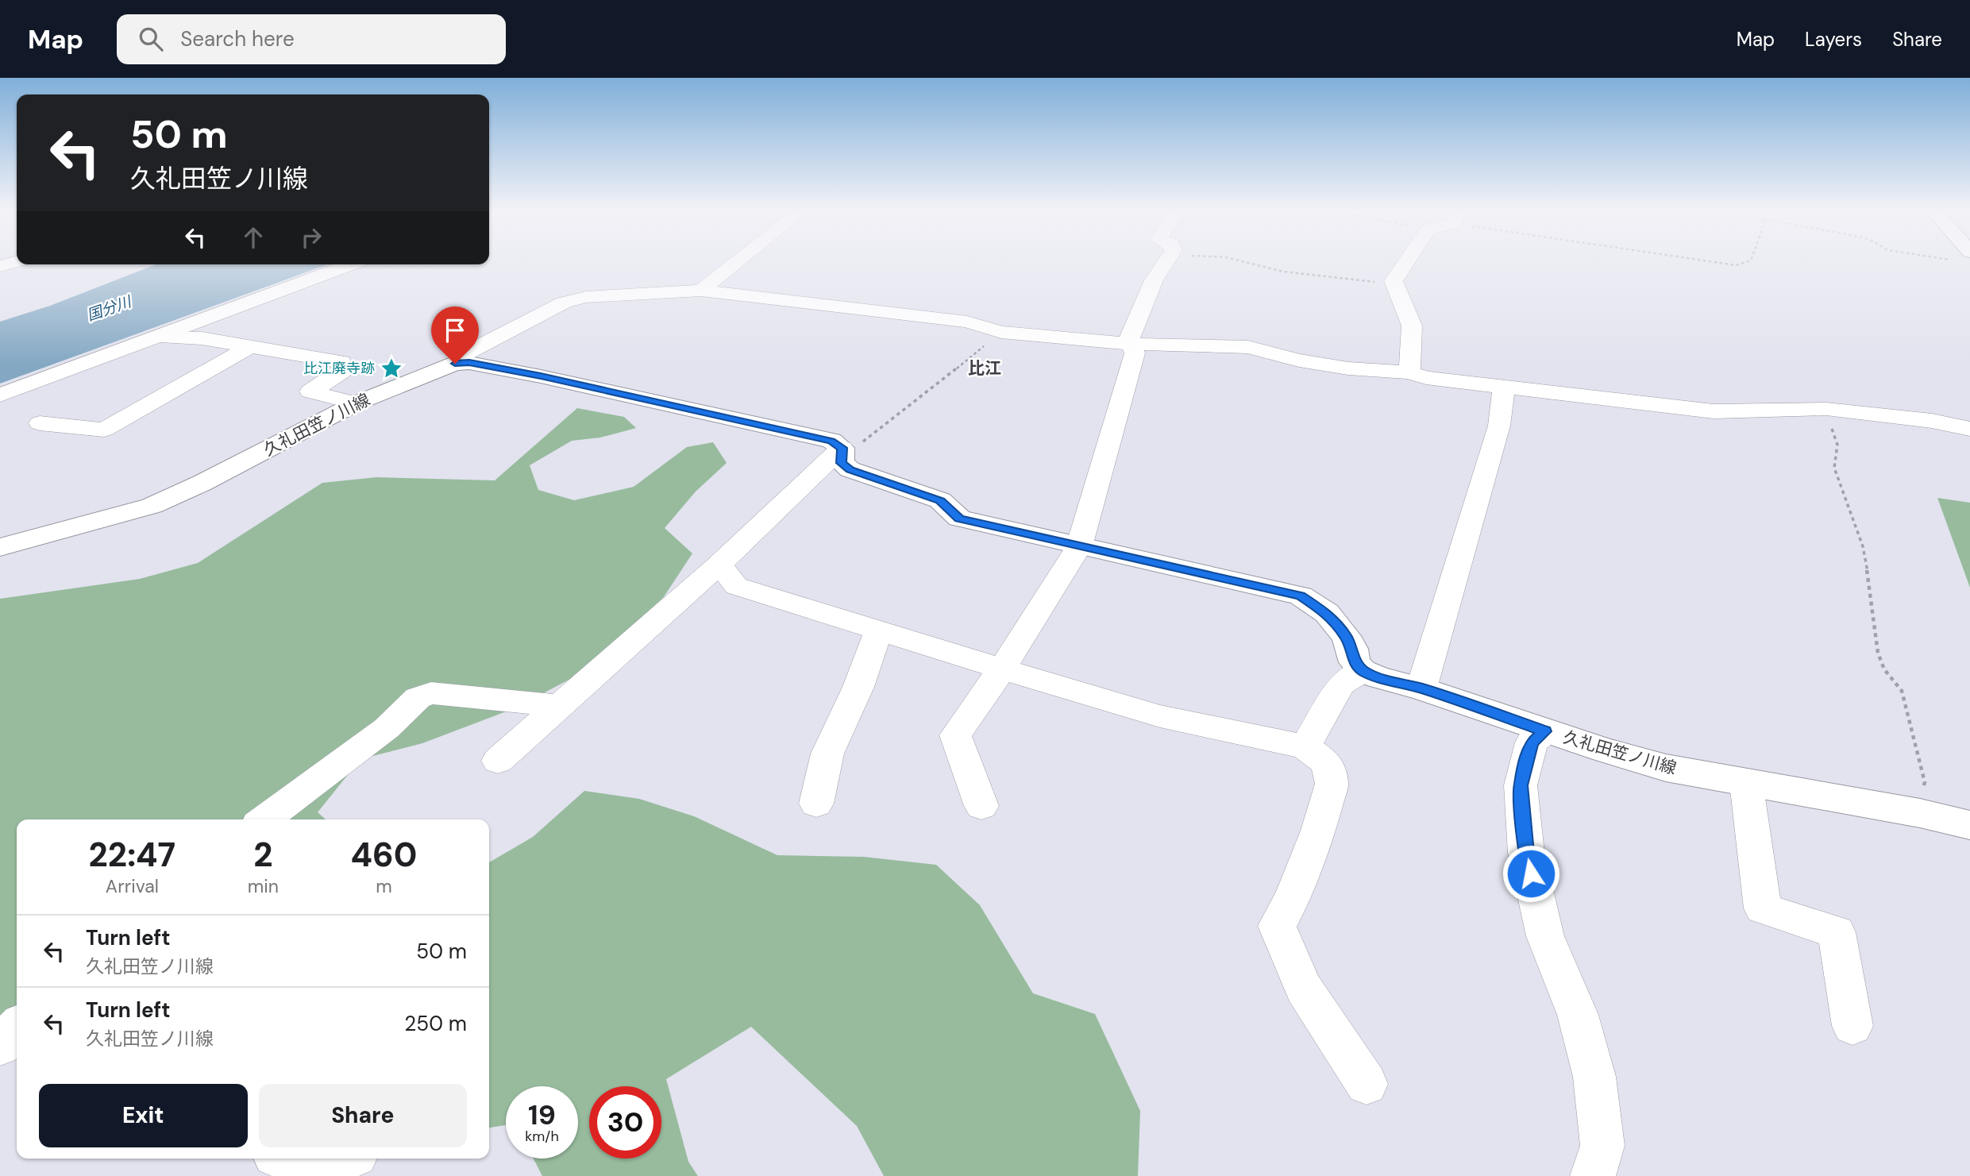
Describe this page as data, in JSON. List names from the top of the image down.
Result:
{
  "streets": {
    "main road": ["久礼田笠ノ川線"]
  },
  "districts": ["比江"],
  "water": ["国分川"],
  "places": {
    "place": ["比江廃寺跡"]
  },
  "page": {
    "header": "Map",
    "search": "Search here",
    "nav": ["Map", "Layers", "Share"],
    "turn": ["50 m", "久礼田笠ノ川線"],
    "eta": [
      "22:47",
      "Arrival",
      "2",
      "min",
      "460",
      "m"
    ],
    "list": [
      {
        "name": "Turn left",
        "note": "久礼田笠ノ川線",
        "value": "50 m"
      },
      {
        "name": "Turn left",
        "note": "久礼田笠ノ川線",
        "value": "250 m"
      }
    ],
    "buttons": ["Exit", "Share"],
    "speed": "19 km/h",
    "limit": "30"
  }
}
